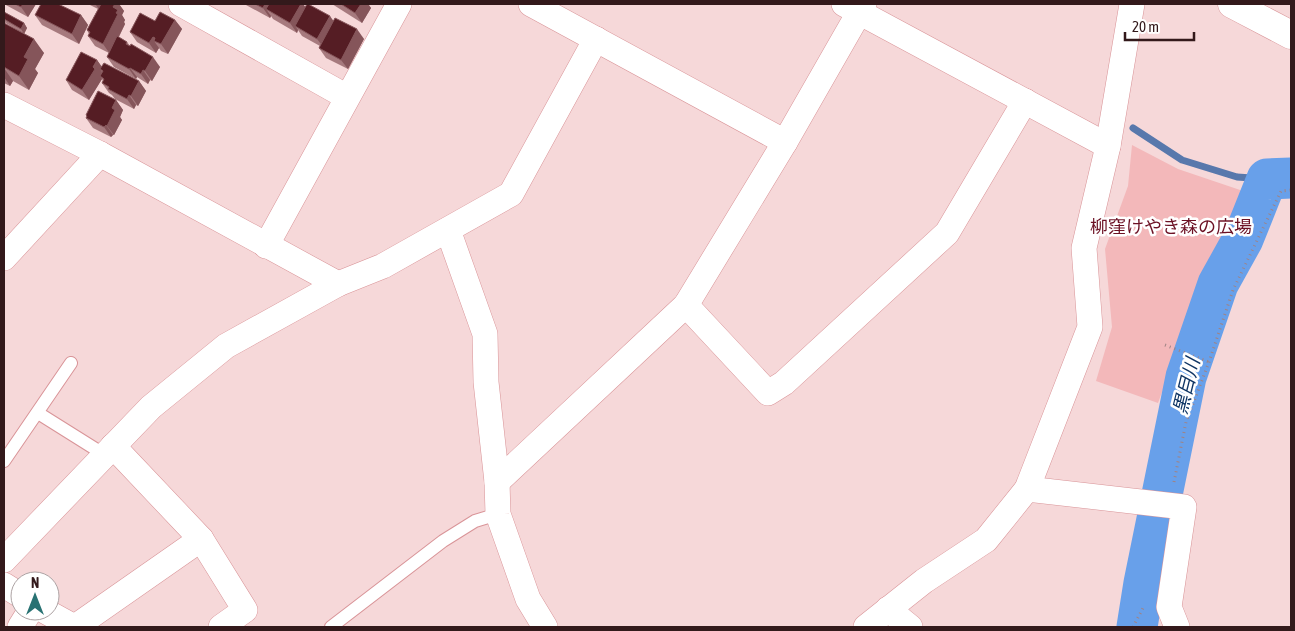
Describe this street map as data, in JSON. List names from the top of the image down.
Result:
{
  "water": ["黒目川"],
  "parks": ["柳窪けやき森の広場"],
  "scale_bar": "20 m",
  "north": "top"
}
